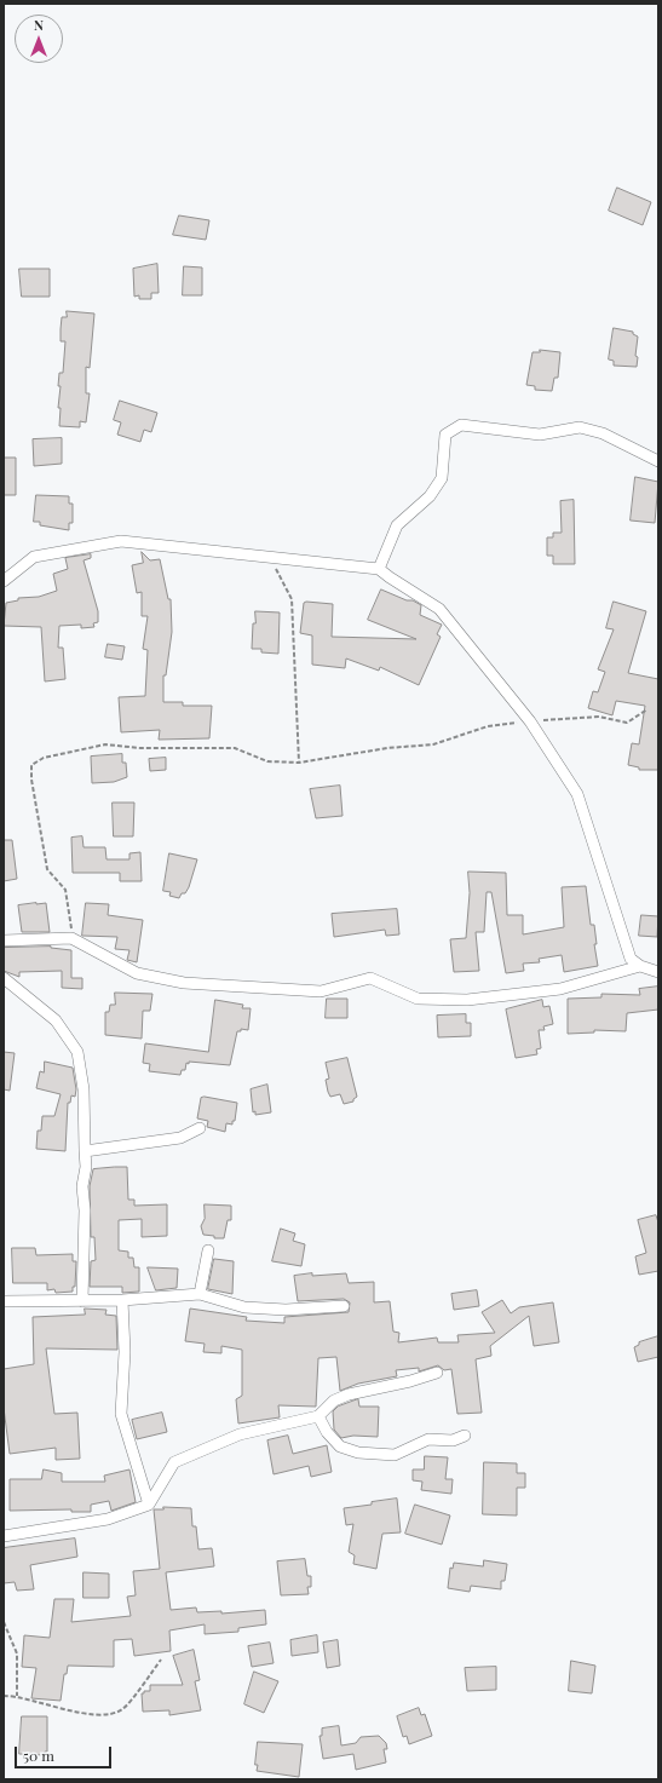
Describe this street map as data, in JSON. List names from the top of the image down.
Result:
{
  "scale_bar": "50 m",
  "north": "top"
}
